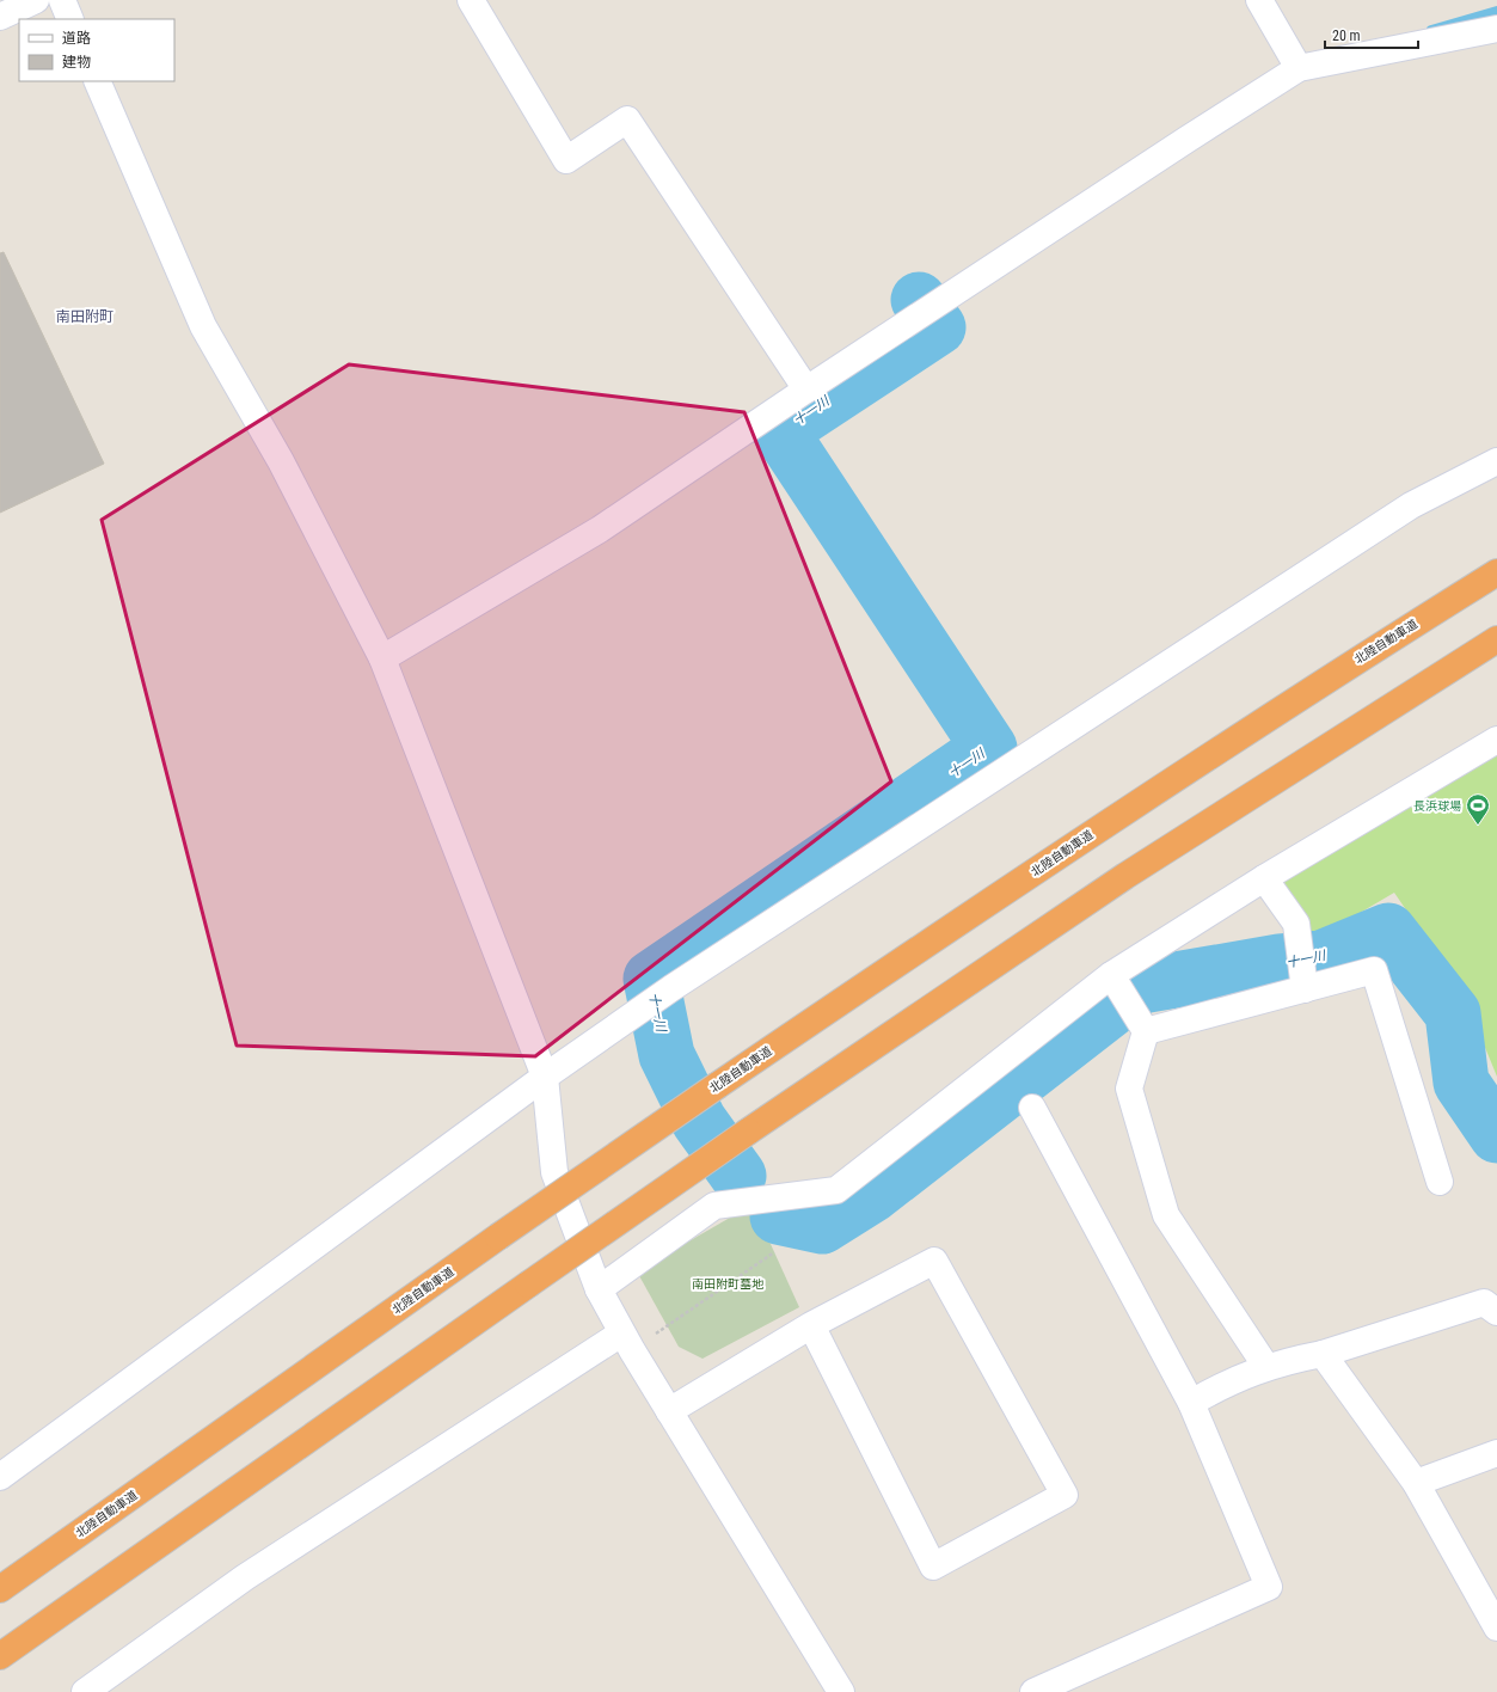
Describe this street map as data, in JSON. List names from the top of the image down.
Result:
{
  "streets": {
    "highway": ["北陸自動車道"]
  },
  "districts": ["南田附町"],
  "water": ["十一川"],
  "parks": ["南田附町墓地"],
  "places": {
    "sports": ["長浜球場"]
  },
  "legend": ["道路", "建物"],
  "scale_bar": "20 m"
}
